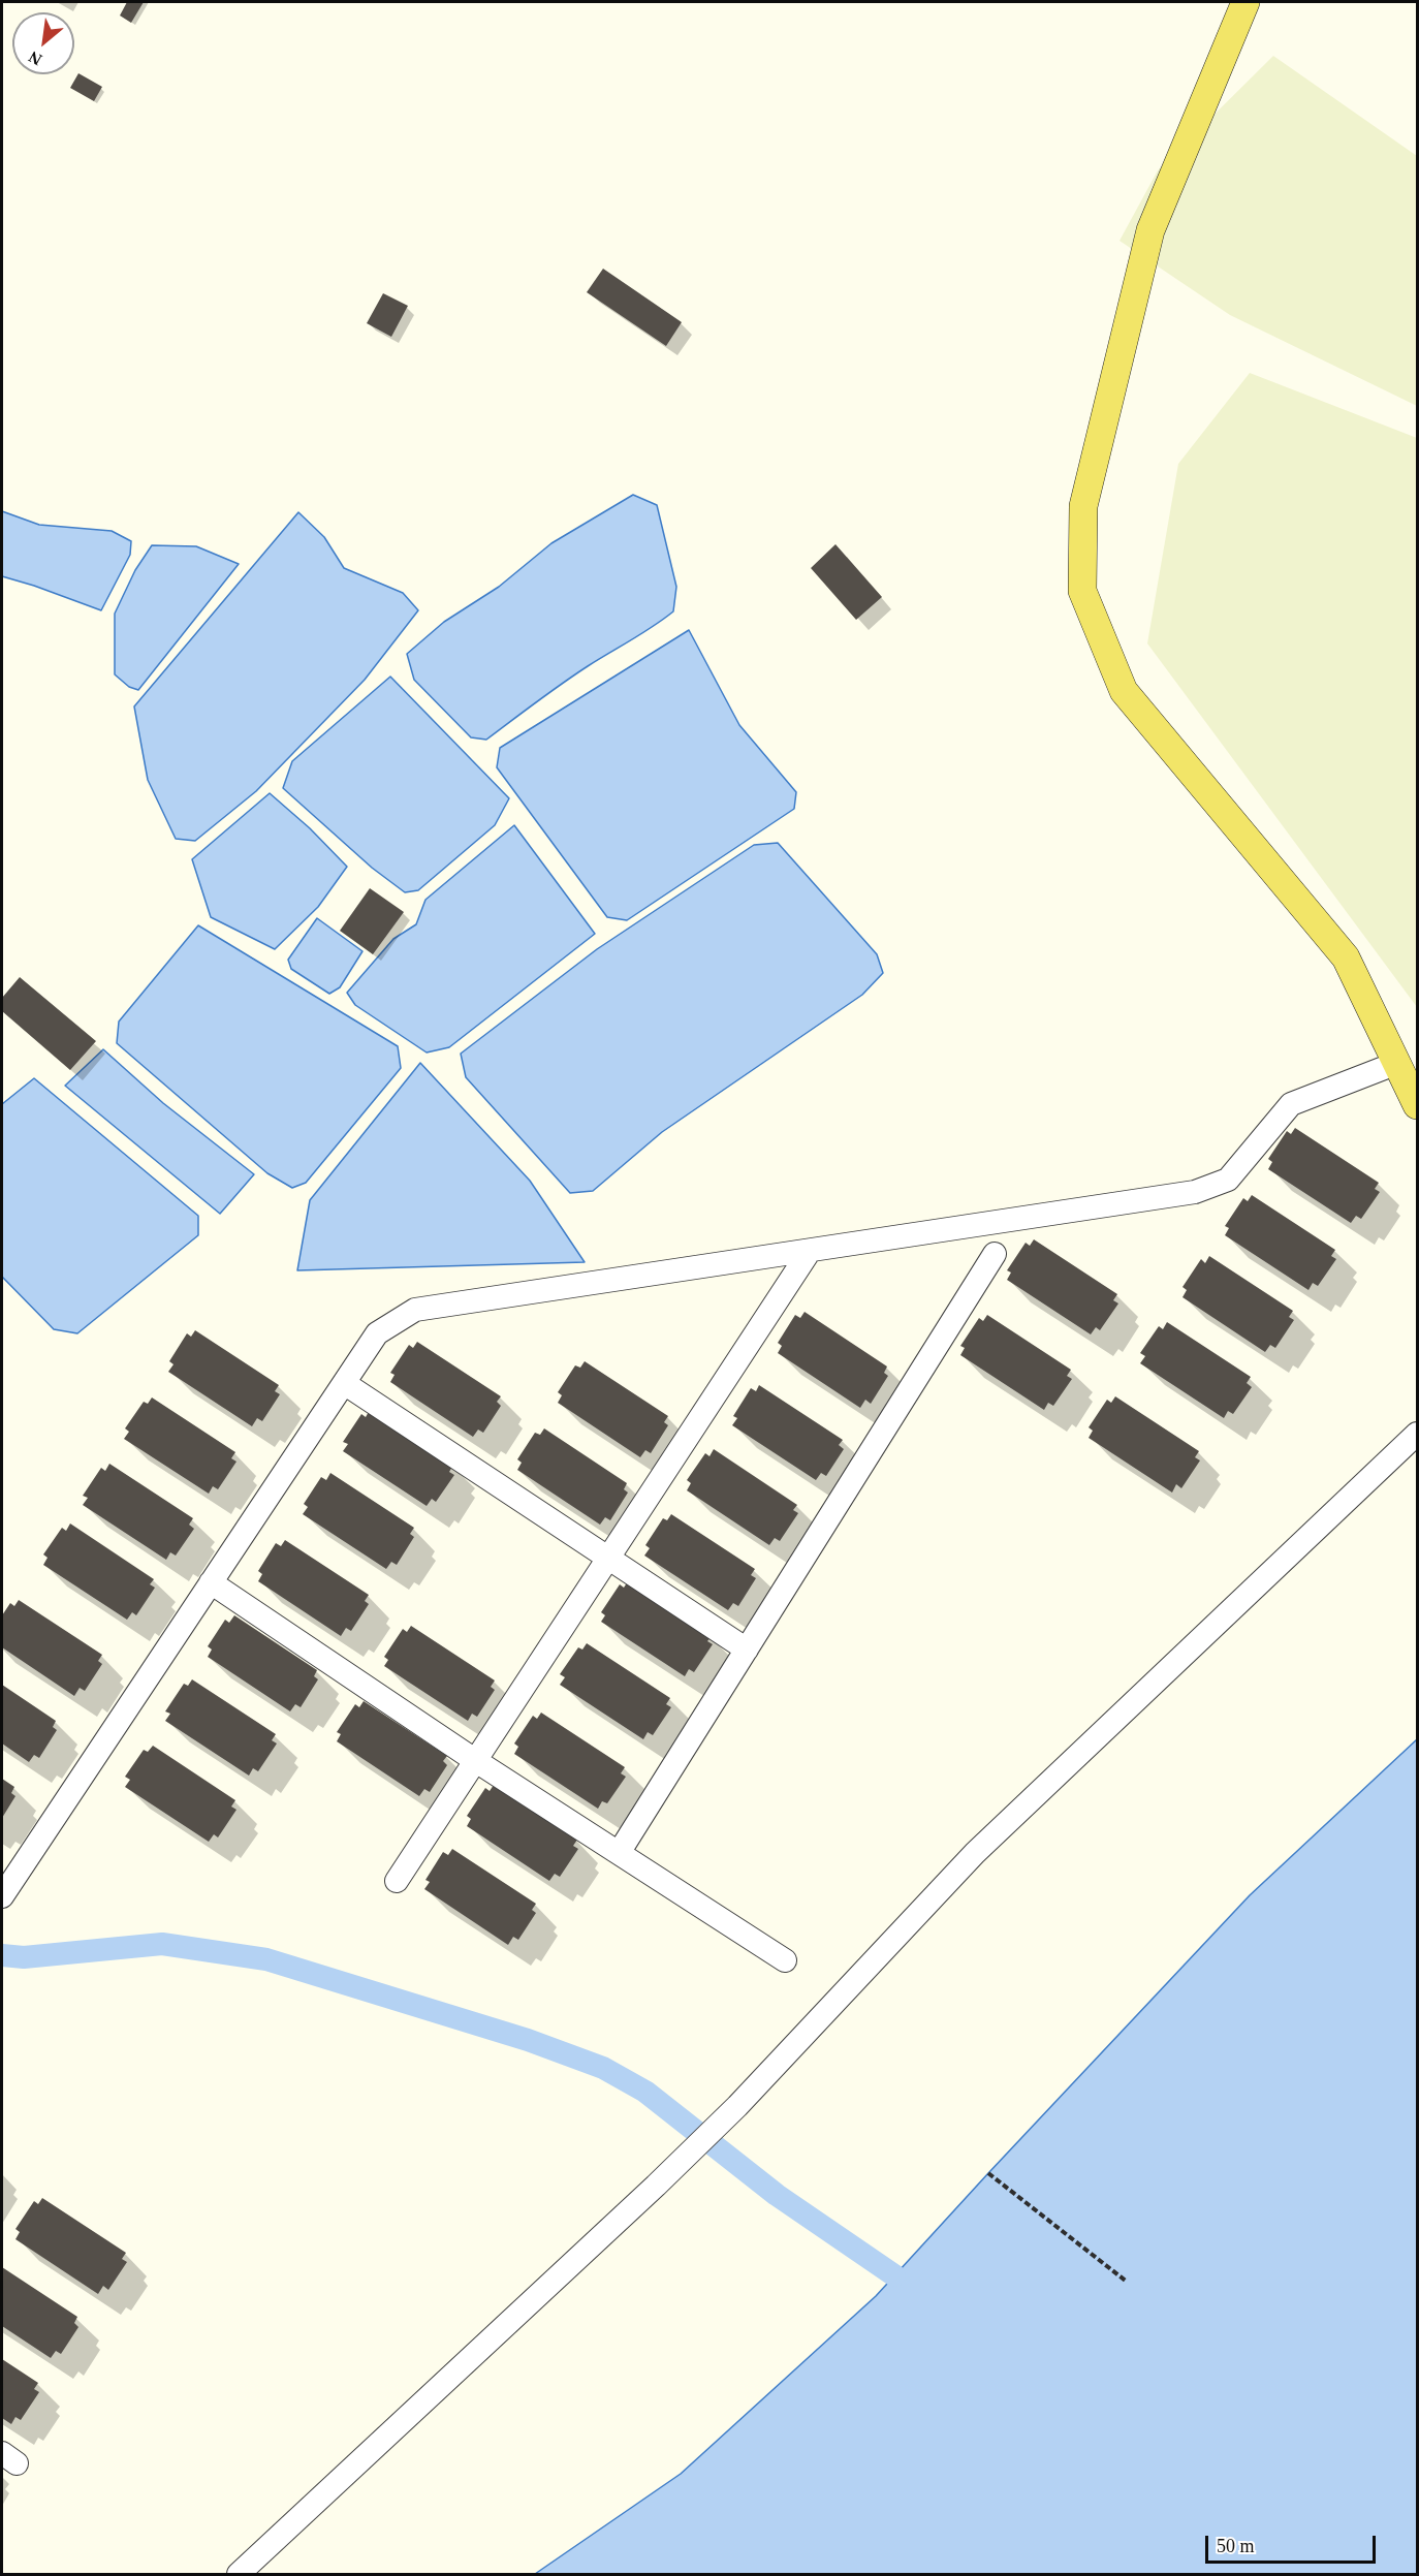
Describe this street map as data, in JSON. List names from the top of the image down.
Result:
{
  "scale_bar": "50 m",
  "north": "bottom left"
}
